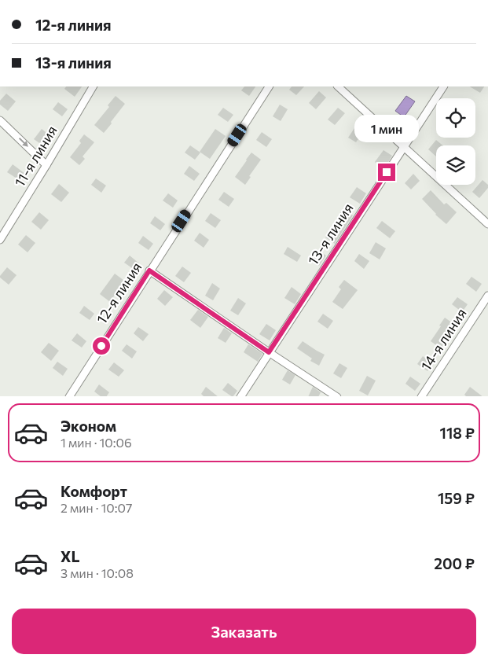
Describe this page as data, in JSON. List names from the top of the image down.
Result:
{
  "streets": {
    "street": [
      "11-я линия",
      "13-я линия",
      "12-я линия",
      "14-я линия"
    ]
  },
  "page": {
    "banner": ["12-я линия", "13-я линия"],
    "bubble": "1 мин",
    "list": [
      {
        "name": "Эконом",
        "note": "1 мин · 10:06",
        "value": "118 ₽"
      },
      {
        "name": "Комфорт",
        "note": "2 мин · 10:07",
        "value": "159 ₽"
      },
      {
        "name": "XL",
        "note": "3 мин · 10:08",
        "value": "200 ₽"
      }
    ],
    "buttons": "Заказать"
  }
}
